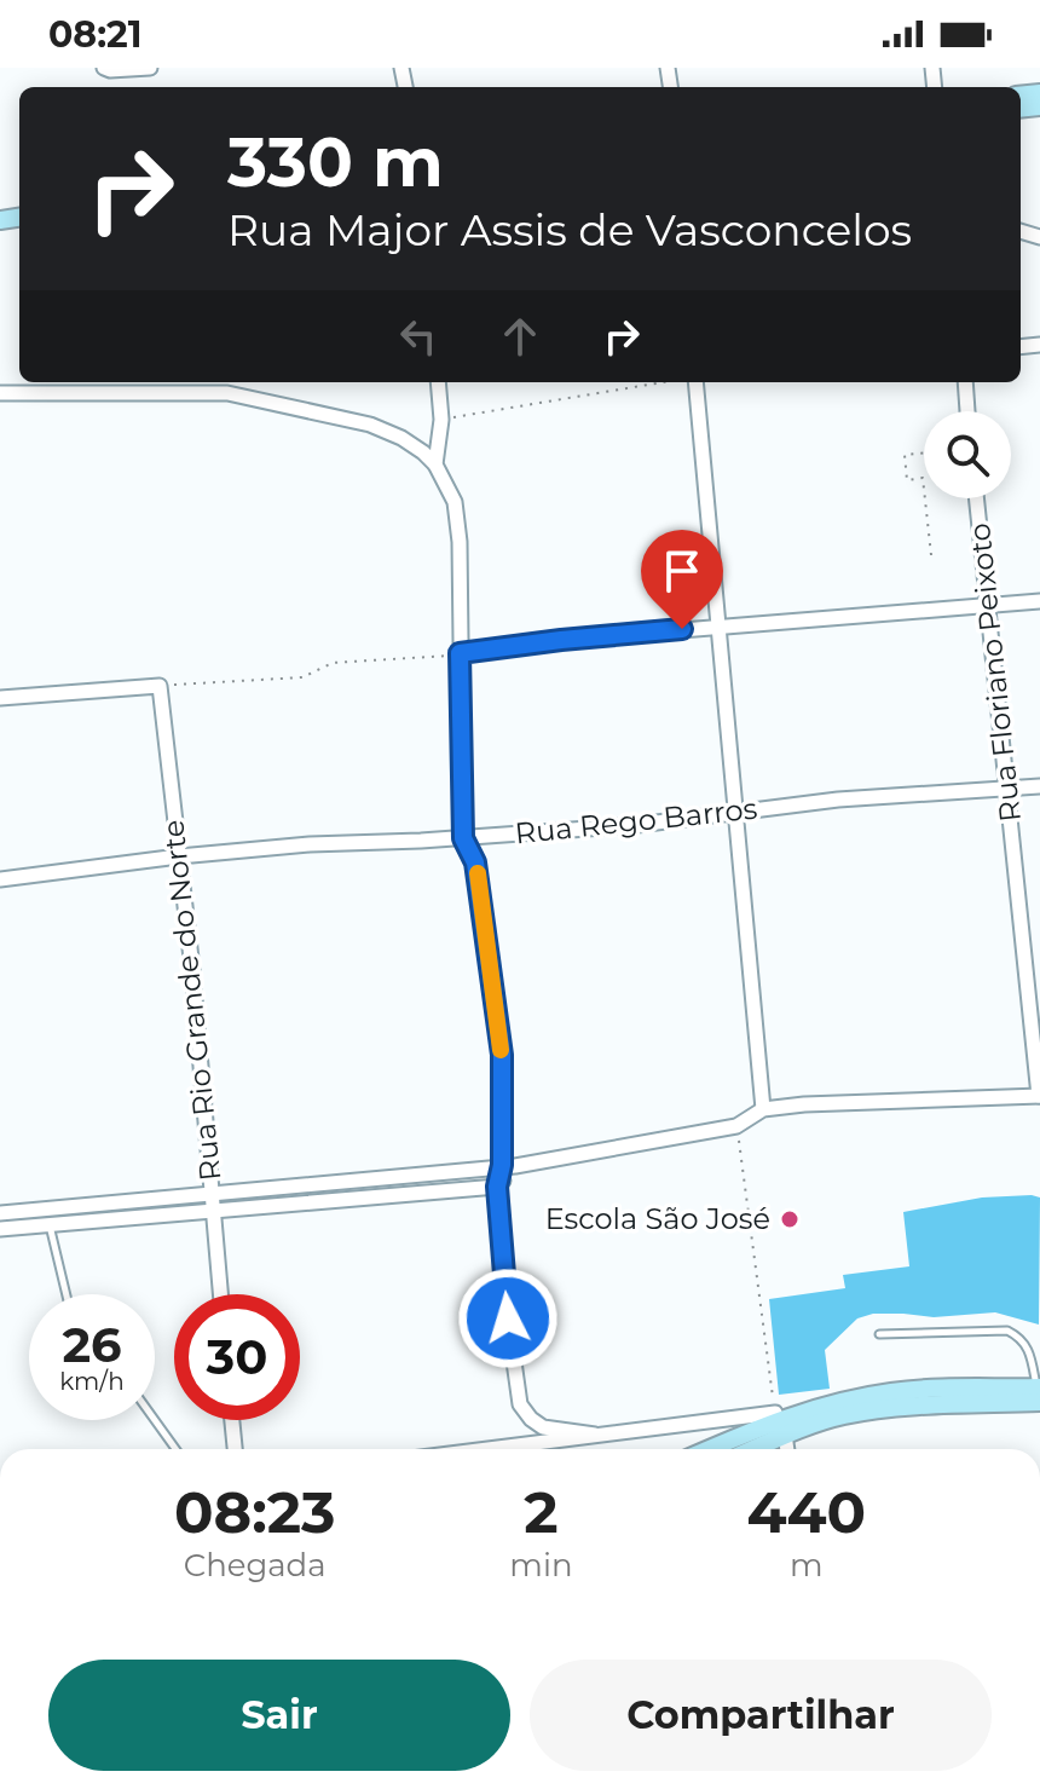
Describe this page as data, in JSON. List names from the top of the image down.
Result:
{
  "streets": {
    "street": ["Rua Floriano Peixoto", "Rua Rego Barros", "Rua Rio Grande do Norte"]
  },
  "crossings": [
    ["Rua Floriano Peixoto", "Rua Rego Barros"],
    ["Rua Rego Barros", "Rua Rio Grande do Norte"]
  ],
  "places": ["Escola São José"],
  "page": {
    "status": "08:21",
    "turn": ["330 m", "Rua Major Assis de Vasconcelos"],
    "speed": "26 km/h",
    "limit": "30",
    "eta": [
      "08:23",
      "Chegada",
      "2",
      "min",
      "440",
      "m"
    ],
    "buttons": ["Sair", "Compartilhar"]
  }
}
